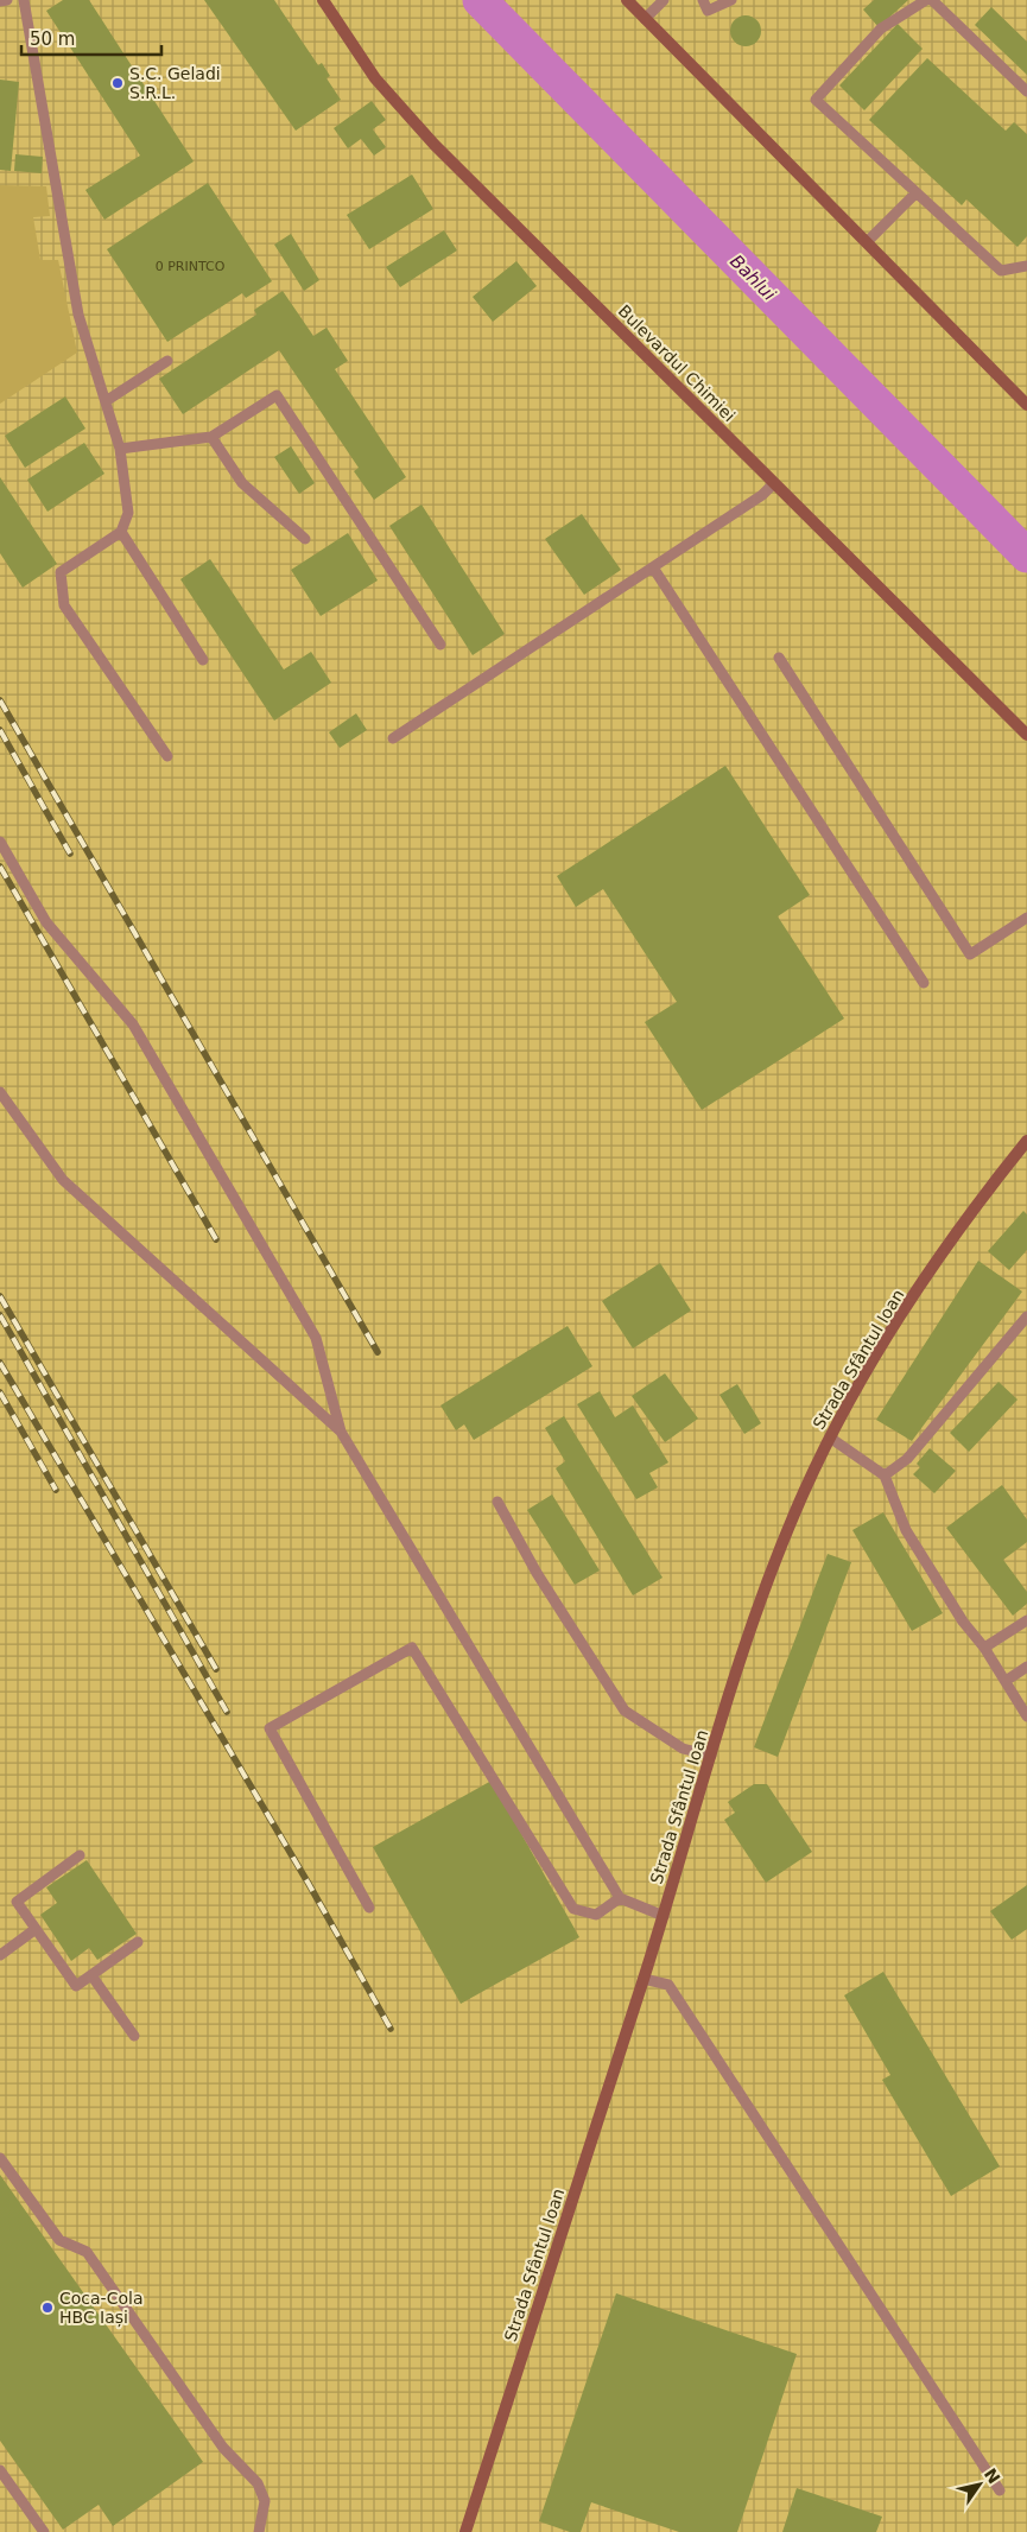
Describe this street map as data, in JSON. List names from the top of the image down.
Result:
{
  "streets": {
    "street": ["Bulevardul Chimiei", "Strada Sfântul Ioan"]
  },
  "water": ["Bahlui"],
  "places": ["S.C. Geladi S.R.L.", "Coca-Cola HBC Iași"],
  "house_numbers": ["0 PRINTCO"],
  "scale_bar": "50 m",
  "north": "top right"
}
